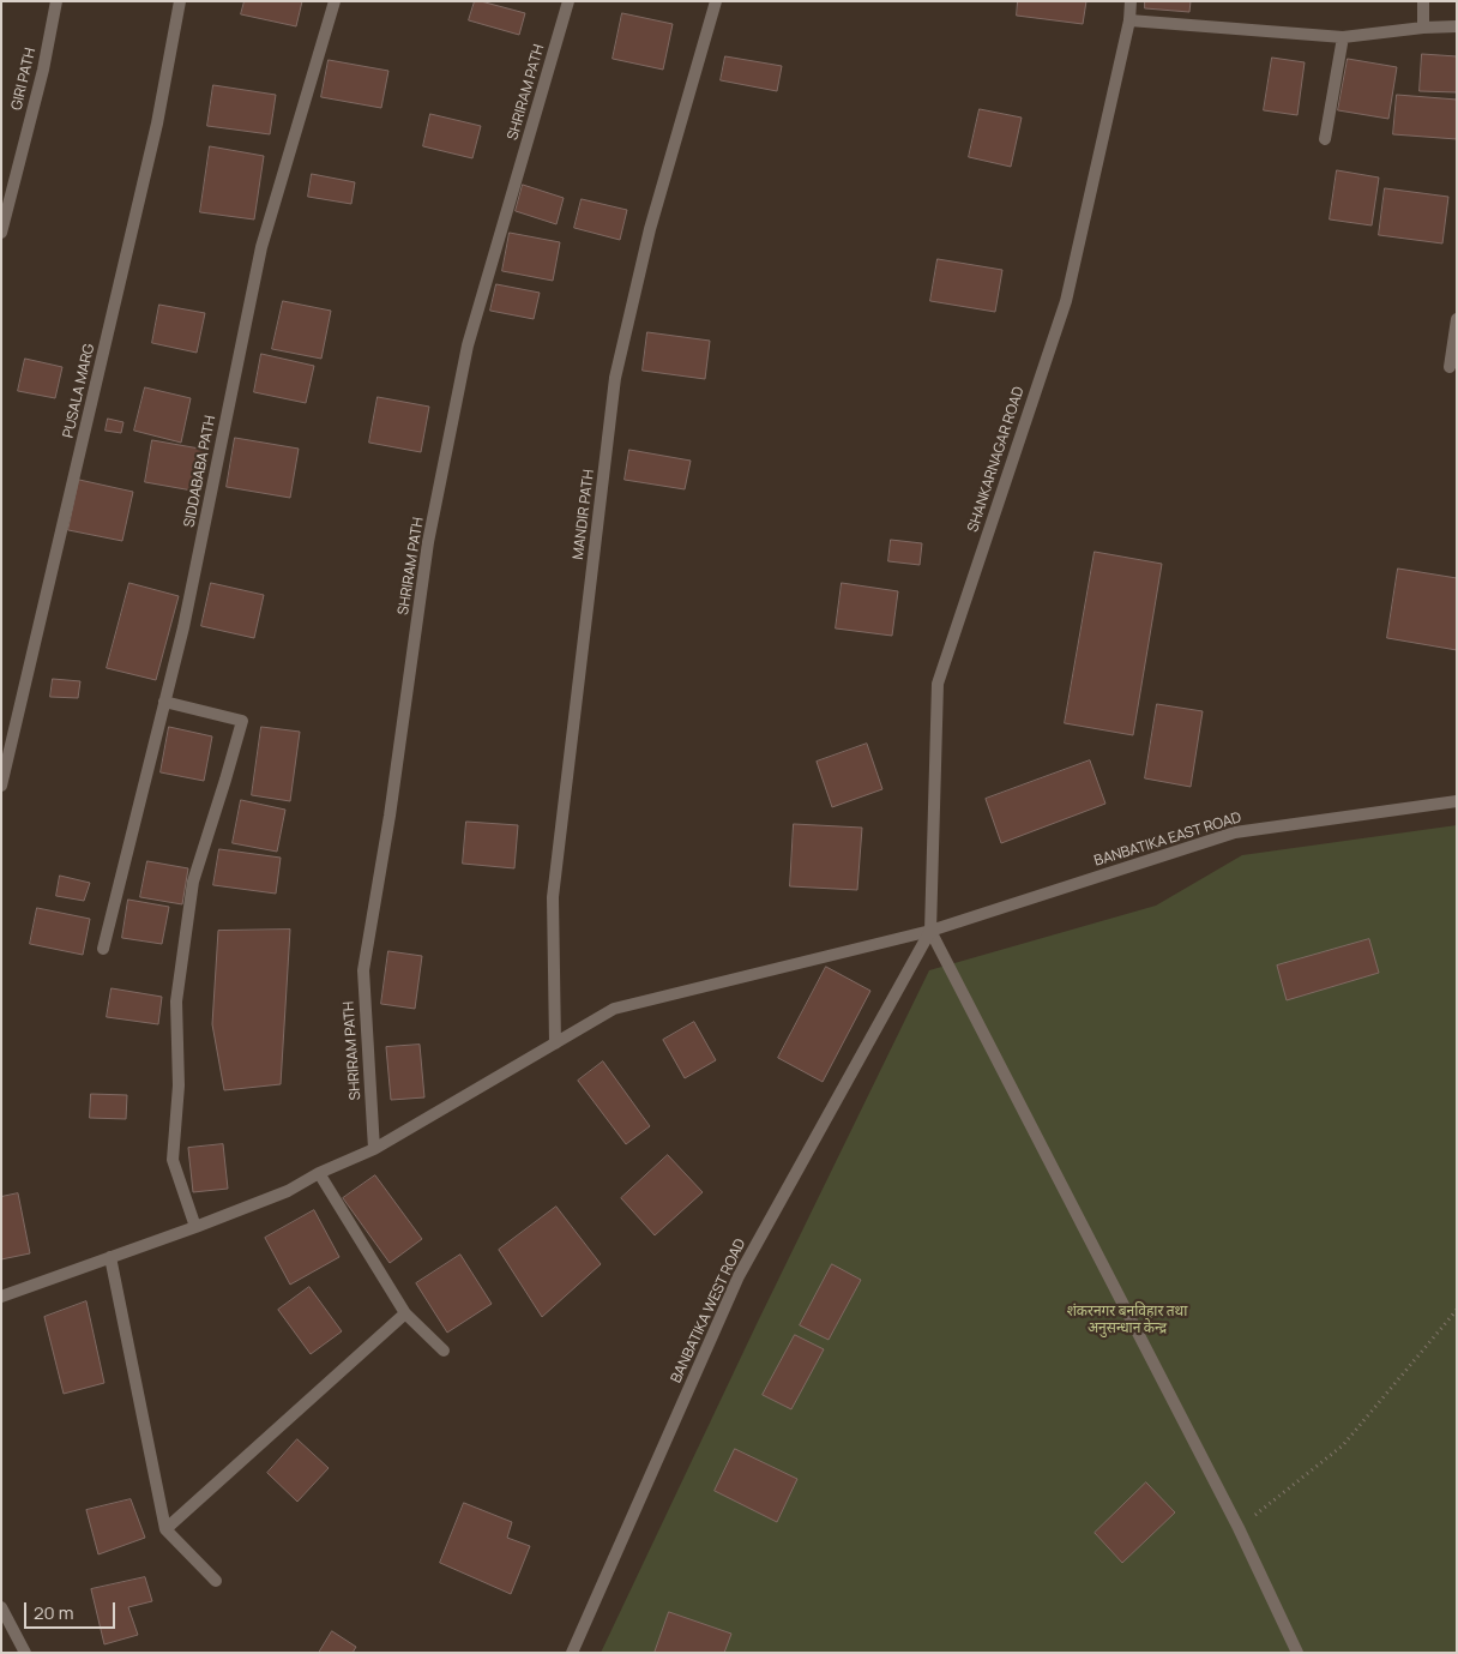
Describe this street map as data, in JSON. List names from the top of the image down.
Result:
{
  "streets": {
    "street": [
      "GIRI PATH",
      "SHRIRAM PATH",
      "PUSALA MARG",
      "SHANKARNAGAR ROAD",
      "SIDDABABA PATH",
      "MANDIR PATH",
      "BANBATIKA EAST ROAD",
      "BANBATIKA WEST ROAD"
    ]
  },
  "crossings": [
    ["SHRIRAM PATH", "BANBATIKA EAST ROAD"],
    ["SHANKARNAGAR ROAD", "BANBATIKA EAST ROAD"],
    ["SHANKARNAGAR ROAD", "BANBATIKA WEST ROAD"],
    ["MANDIR PATH", "BANBATIKA EAST ROAD"],
    ["BANBATIKA EAST ROAD", "BANBATIKA WEST ROAD"]
  ],
  "parks": ["शंकरनगर बनविहार तथा अनुसन्धान केन्द्र"],
  "scale_bar": "20 m"
}
